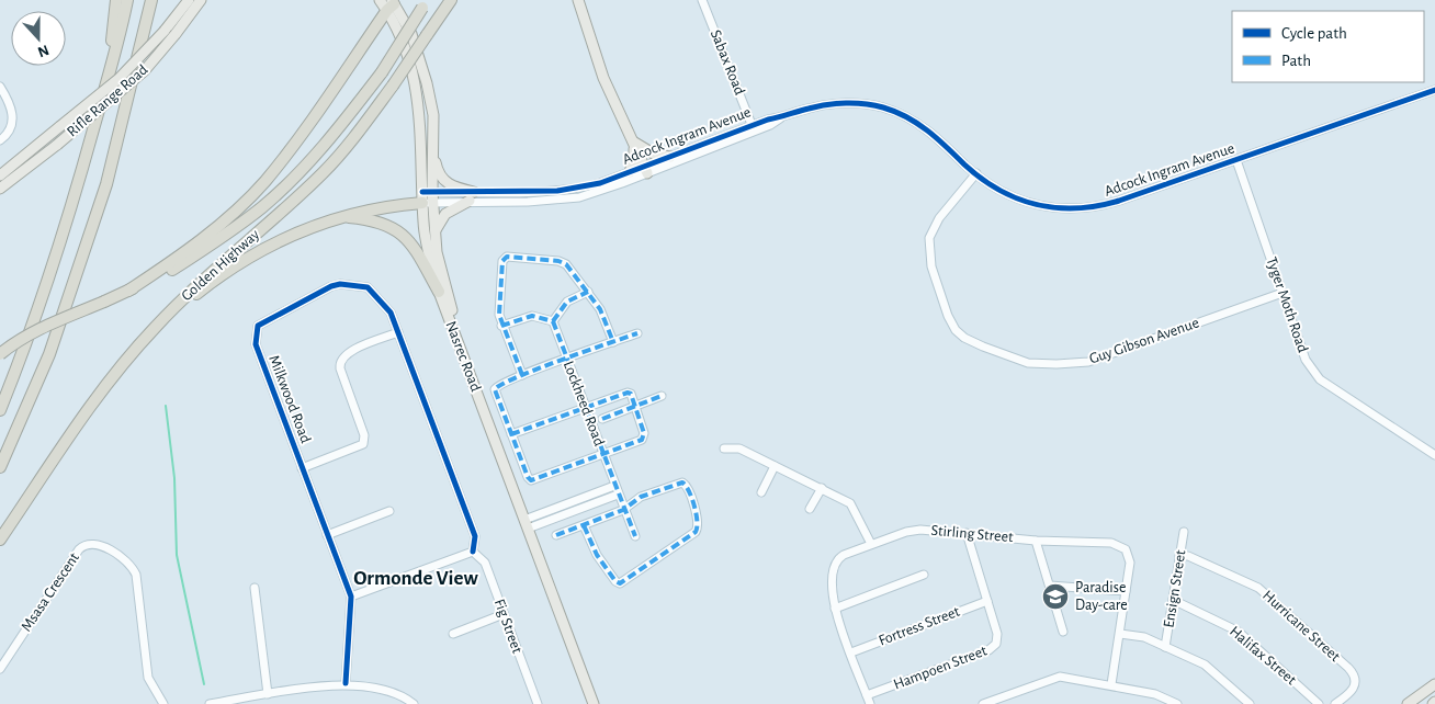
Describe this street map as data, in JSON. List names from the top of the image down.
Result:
{
  "streets": {
    "highway": ["Golden Highway"],
    "main road": ["Rifle Range Road", "Nasrec Road"],
    "street": [
      "Sabax Road",
      "Adcock Ingram Avenue",
      "Tyger Moth Road",
      "Guy Gibson Avenue",
      "Milkwood Road",
      "Lockheed Road",
      "Stirling Street",
      "Ensign Street",
      "Msasa Crescent",
      "Fig Street",
      "Fortress Street",
      "Hurricane Street",
      "Halifax Street",
      "Hampoen Street"
    ]
  },
  "crossings": [
    ["Sabax Road", "Adcock Ingram Avenue"],
    ["Adcock Ingram Avenue", "Tyger Moth Road"],
    ["Adcock Ingram Avenue", "Guy Gibson Avenue"],
    ["Adcock Ingram Avenue", "Nasrec Road"],
    ["Tyger Moth Road", "Guy Gibson Avenue"],
    ["Milkwood Road", "Fig Street"],
    ["Stirling Street", "Fortress Street"],
    ["Stirling Street", "Hampoen Street"],
    ["Ensign Street", "Hurricane Street"],
    ["Ensign Street", "Halifax Street"],
    ["Fortress Street", "Hampoen Street"]
  ],
  "districts": ["Ormonde View"],
  "places": {
    "school or university": ["Paradise Day-care"]
  },
  "legend": ["Cycle path", "Path"],
  "north": "bottom"
}
